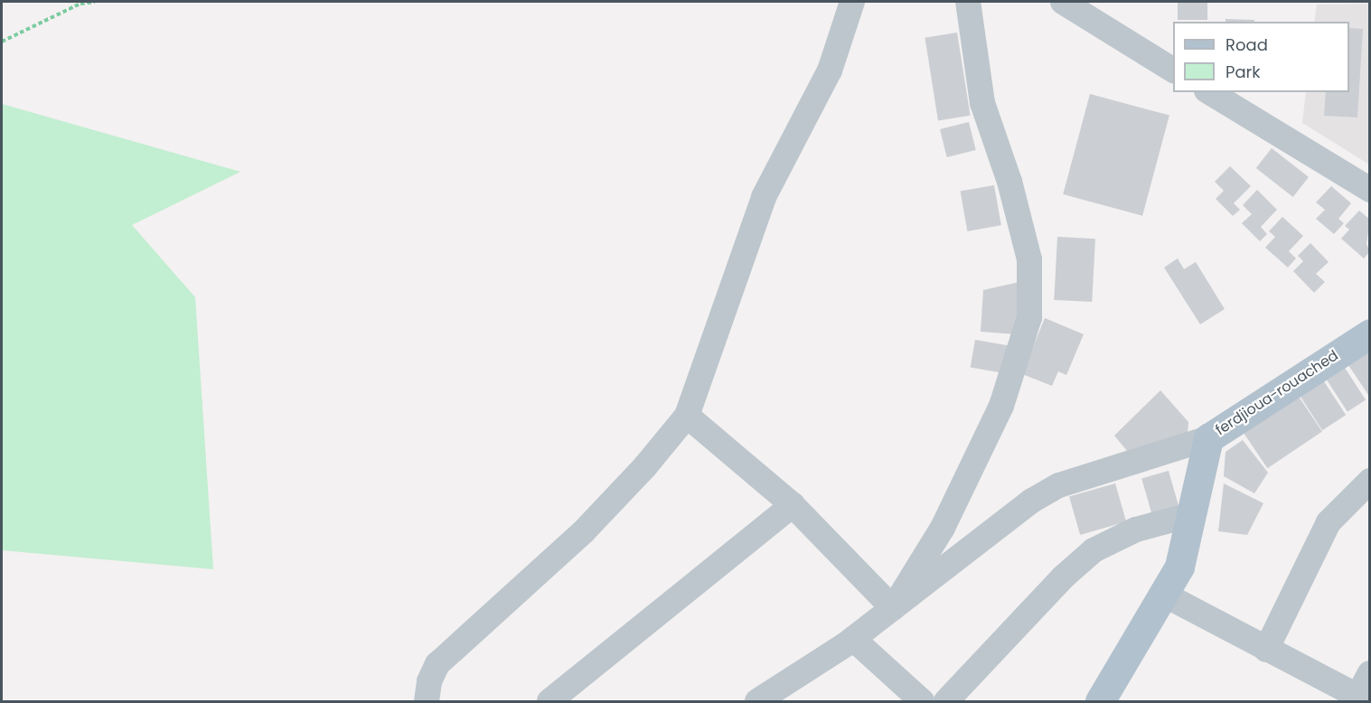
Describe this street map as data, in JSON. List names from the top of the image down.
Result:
{
  "streets": {
    "main road": ["ferdjioua-rouached"]
  },
  "legend": ["Road", "Park"]
}
